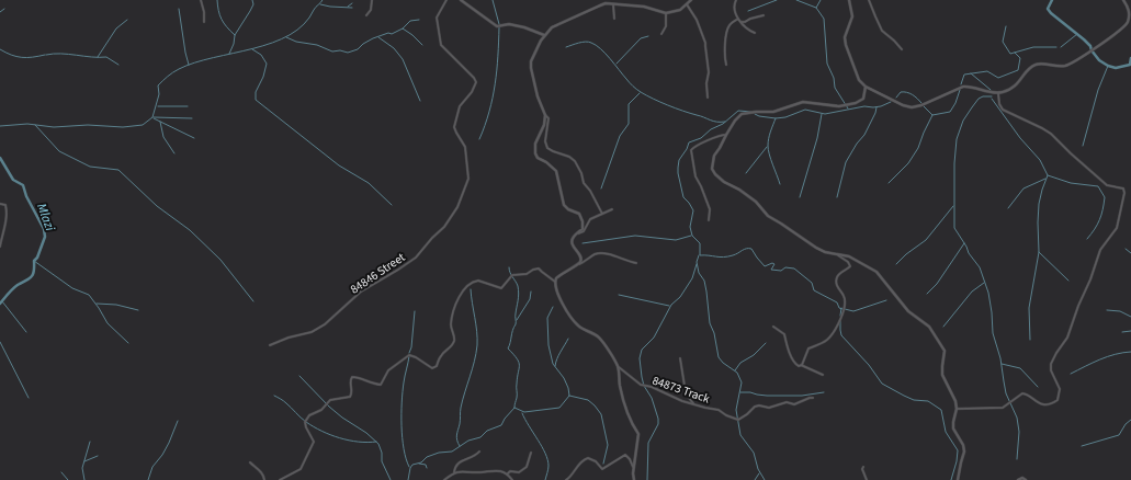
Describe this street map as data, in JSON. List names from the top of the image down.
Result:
{
  "streets": {
    "street": ["84846 Street", "84873 Track"]
  },
  "water": ["Mlazi"]
}
